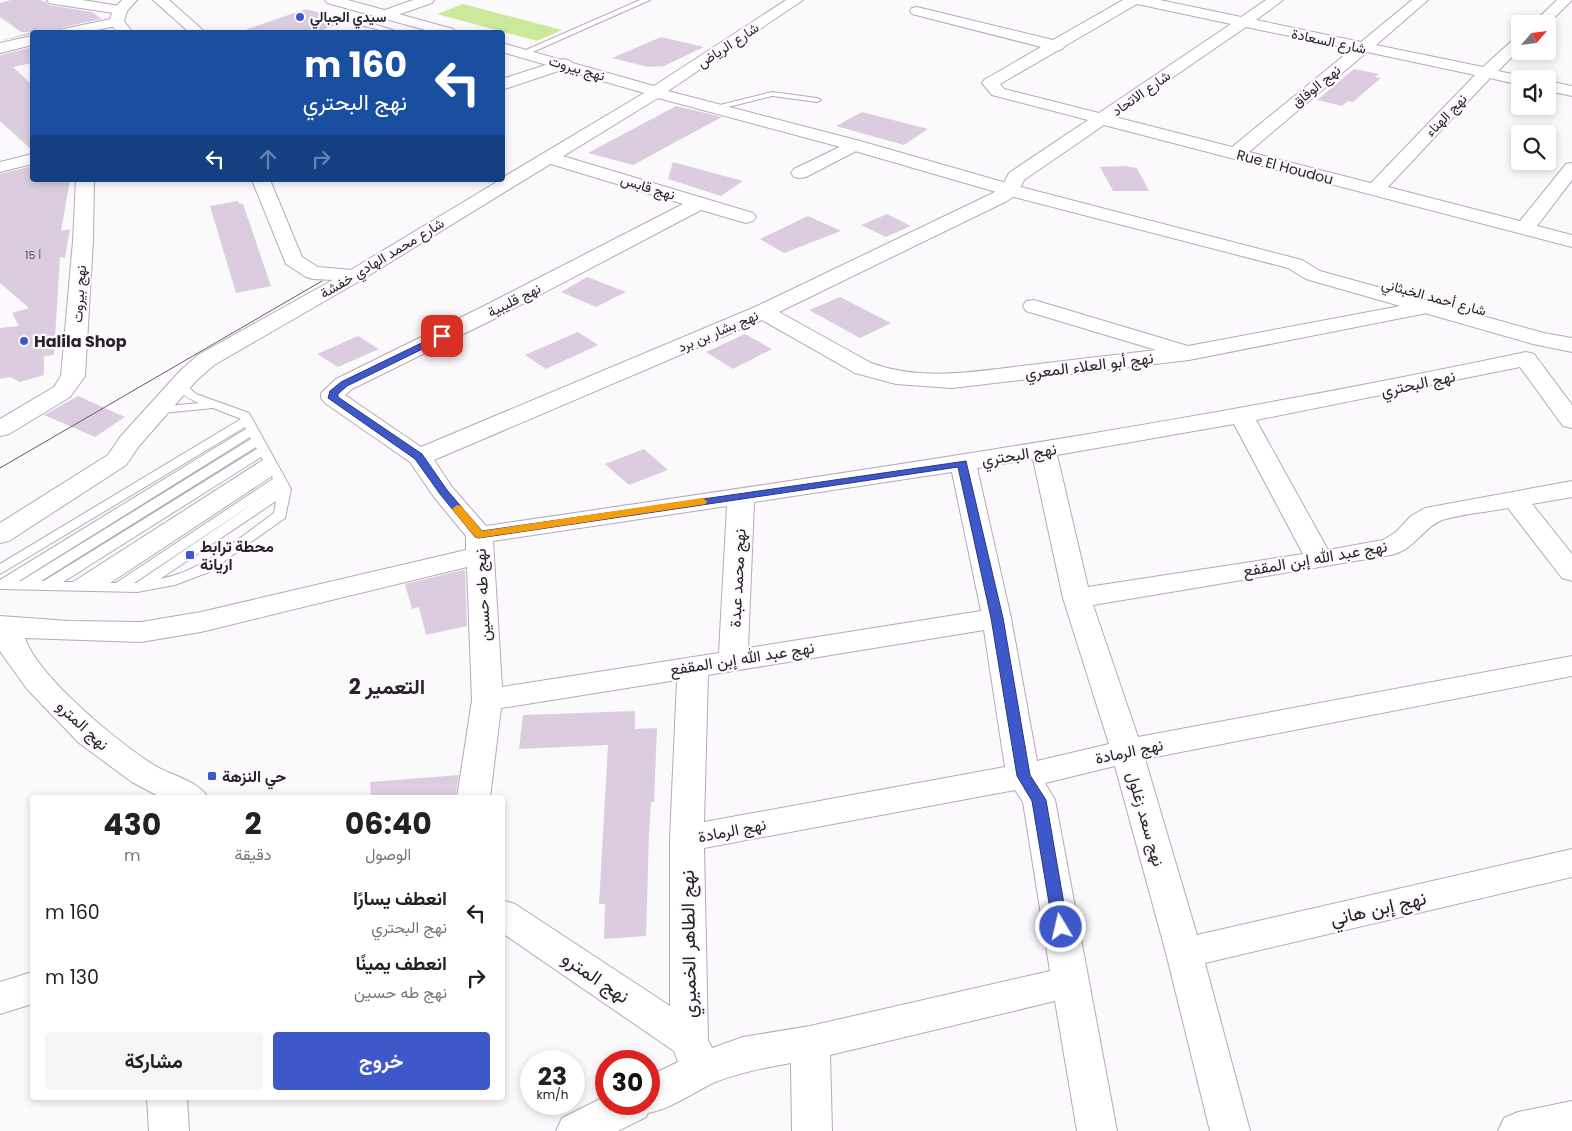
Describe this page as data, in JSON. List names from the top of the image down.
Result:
{
  "streets": {
    "street": [
      "شارع السعادة",
      "شارع الرياض",
      "نهج بيروت",
      "نهج الوفاق",
      "شارع الاتحاد",
      "نهج الهناء",
      "Rue El Houdou",
      "نهج قابس",
      "شارع محمد الهادي خفشة",
      "شارع أحمد الخبثاني",
      "نهج قليبية",
      "نهج بشار بن برد",
      "نهج أبو العلاء المعري",
      "نهج البحتري",
      "نهج عبد الله إبن المقفع",
      "نهج محمد عبدة",
      "نهج طه حسين",
      "نهج المترو",
      "نهج الرمادة",
      "نهج سعد زغلول",
      "نهج إبن هاني",
      "نهج الطاهر الخميري"
    ]
  },
  "crossings": [
    ["شارع السعادة", "نهج الوفاق"],
    ["شارع السعادة", "شارع الاتحاد"],
    ["شارع السعادة", "نهج الهناء"],
    ["شارع الرياض", "نهج بيروت"],
    ["شارع الرياض", "شارع محمد الهادي خفشة"],
    ["نهج بيروت", "شارع الاتحاد"],
    ["نهج بيروت", "شارع محمد الهادي خفشة"],
    ["نهج بيروت", "شارع أحمد الخبثاني"],
    ["نهج بيروت", "نهج بشار بن برد"],
    ["نهج الوفاق", "Rue El Houdou"],
    ["شارع الاتحاد", "Rue El Houdou"],
    ["شارع الاتحاد", "نهج بشار بن برد"],
    ["نهج الهناء", "Rue El Houdou"],
    ["نهج قابس", "شارع محمد الهادي خفشة"],
    ["نهج قابس", "نهج قليبية"],
    ["نهج قليبية", "نهج طه حسين"],
    ["نهج بشار بن برد", "نهج أبو العلاء المعري"],
    ["نهج بشار بن برد", "نهج طه حسين"],
    ["نهج البحتري", "نهج محمد عبدة"],
    ["نهج البحتري", "نهج طه حسين"],
    ["نهج البحتري", "نهج المترو"],
    ["نهج البحتري", "نهج سعد زغلول"],
    ["نهج عبد الله إبن المقفع", "نهج محمد عبدة"],
    ["نهج عبد الله إبن المقفع", "نهج طه حسين"],
    ["نهج عبد الله إبن المقفع", "نهج سعد زغلول"],
    ["نهج عبد الله إبن المقفع", "نهج الطاهر الخميري"],
    ["نهج المترو", "نهج الطاهر الخميري"],
    ["نهج الرمادة", "نهج سعد زغلول"],
    ["نهج الرمادة", "نهج الطاهر الخميري"],
    ["نهج سعد زغلول", "نهج إبن هاني"]
  ],
  "districts": ["التعمير 2"],
  "places": {
    "other": ["سيدي الجبالي", "Halila Shop"],
    "transit": ["محطة ترابط اريانة", "حي النزهة"]
  },
  "house_numbers": ["15 أ"],
  "north": "top right",
  "page": {
    "turn": ["160 m", "نهج البحتري"],
    "eta": [
      "06:40",
      "الوصول",
      "2",
      "دقيقة",
      "430",
      "m"
    ],
    "list": [
      {
        "name": "انعطف يسارًا",
        "note": "نهج البحتري",
        "value": "160 m"
      },
      {
        "name": "انعطف يمينًا",
        "note": "نهج طه حسين",
        "value": "130 m"
      }
    ],
    "buttons": ["خروج", "مشاركة"],
    "speed": "23 km/h",
    "limit": "30"
  }
}
